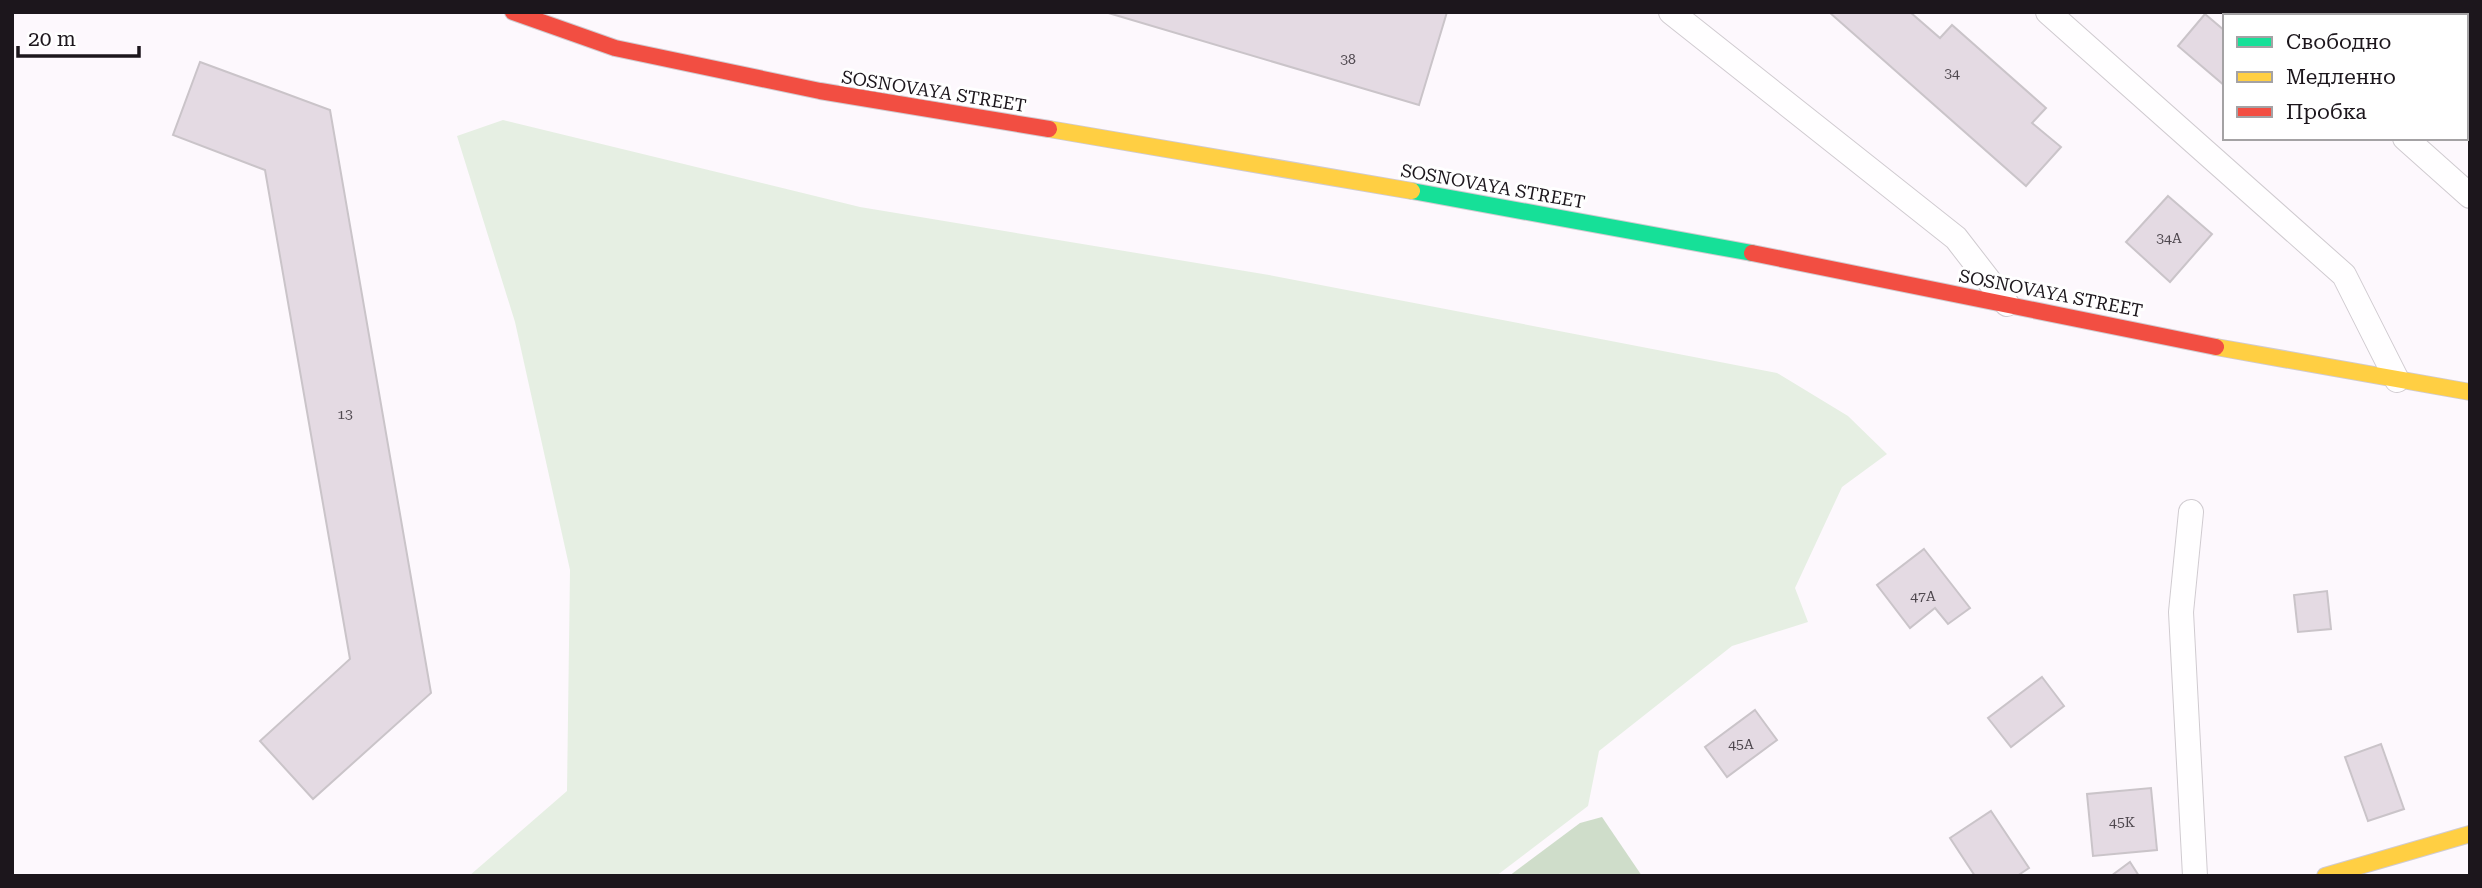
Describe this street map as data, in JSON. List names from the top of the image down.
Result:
{
  "streets": {
    "street": ["SOSNOVAYA STREET"]
  },
  "house_numbers": [
    "38",
    "34",
    "34А",
    "13",
    "47А",
    "45А",
    "45К"
  ],
  "legend": ["Свободно", "Медленно", "Пробка"],
  "scale_bar": "20 m"
}
